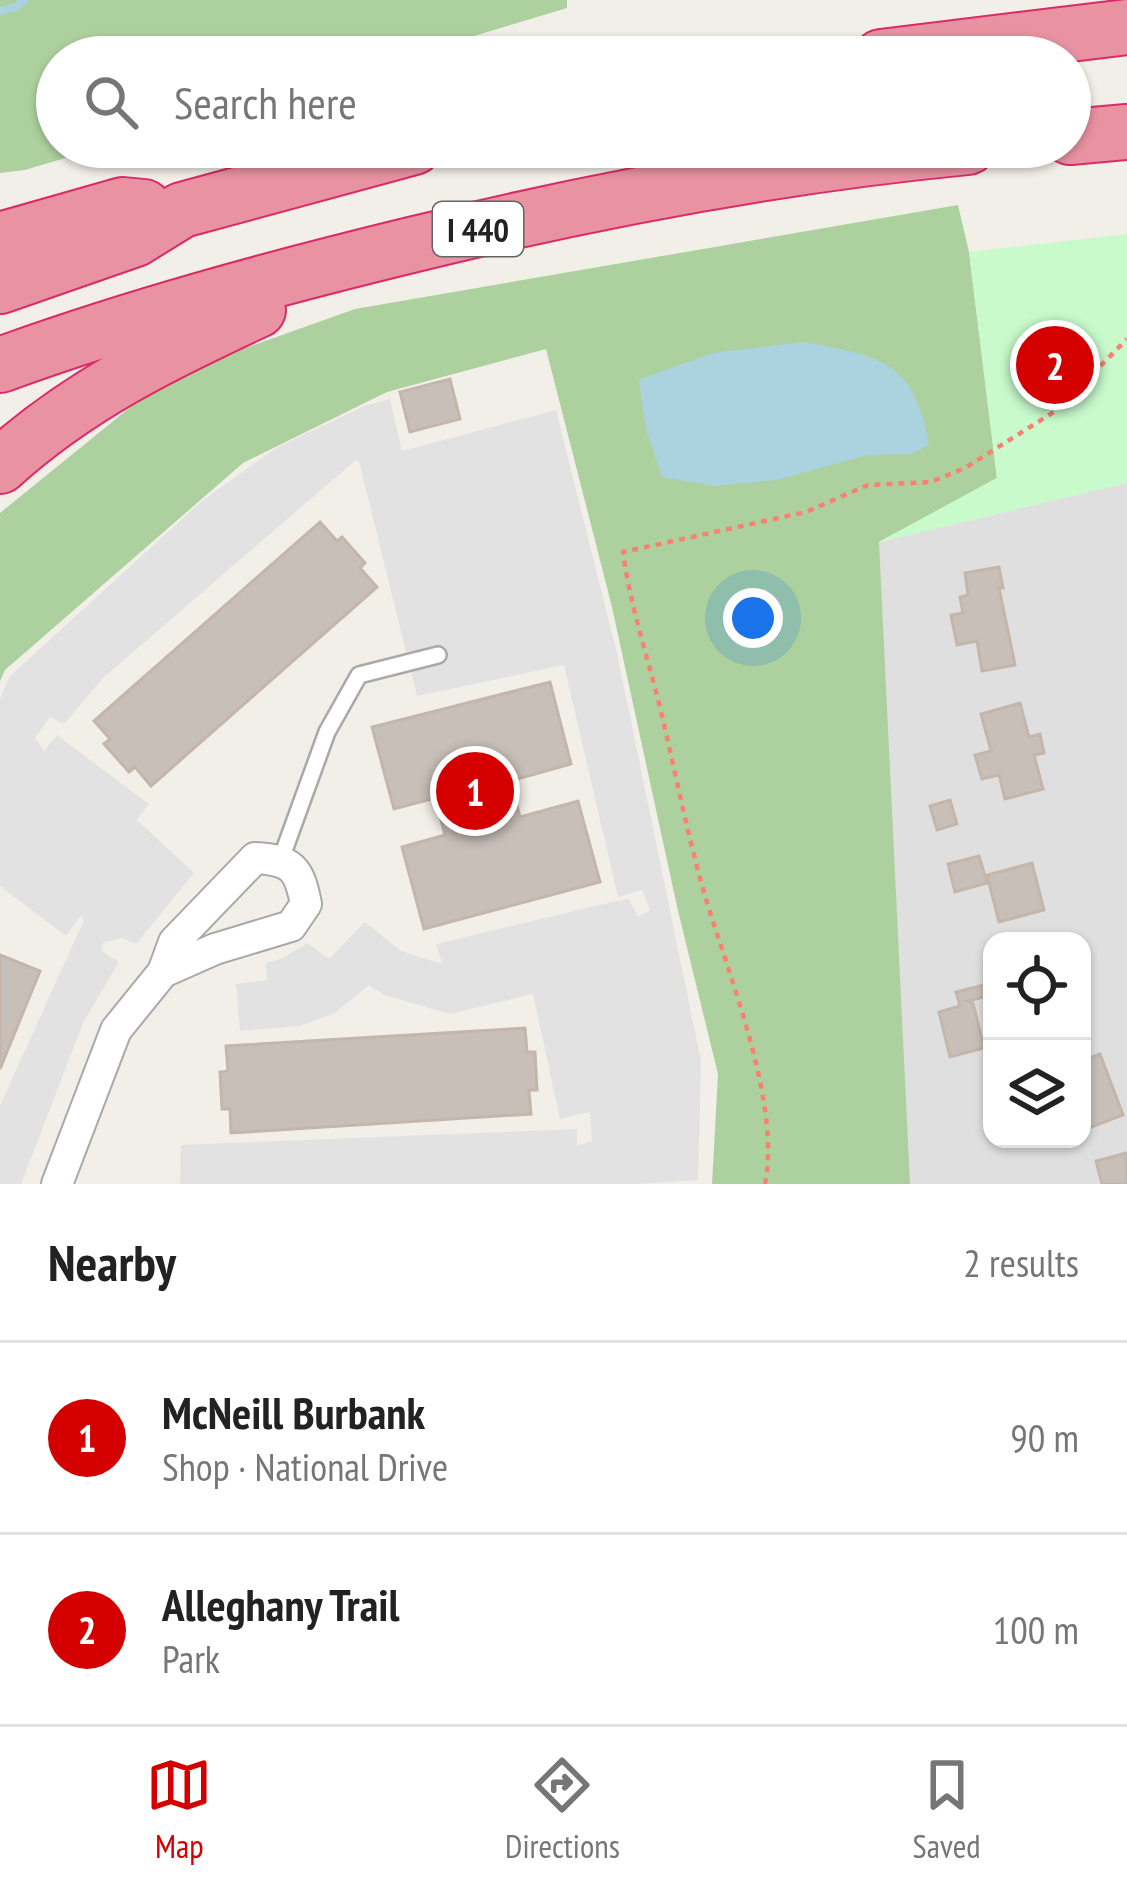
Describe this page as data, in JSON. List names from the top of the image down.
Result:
{
  "streets": {
    "highway": ["I 440"]
  },
  "page": {
    "search": "Search here",
    "pins": ["2", "1"],
    "heading": ["Nearby", "2 results"],
    "list": [
      {
        "mark": "1",
        "name": "McNeill Burbank",
        "note": "Shop · National Drive",
        "value": "90 m"
      },
      {
        "mark": "2",
        "name": "Alleghany Trail",
        "note": "Park",
        "value": "100 m"
      }
    ],
    "nav": ["Map", "Directions", "Saved"]
  }
}
